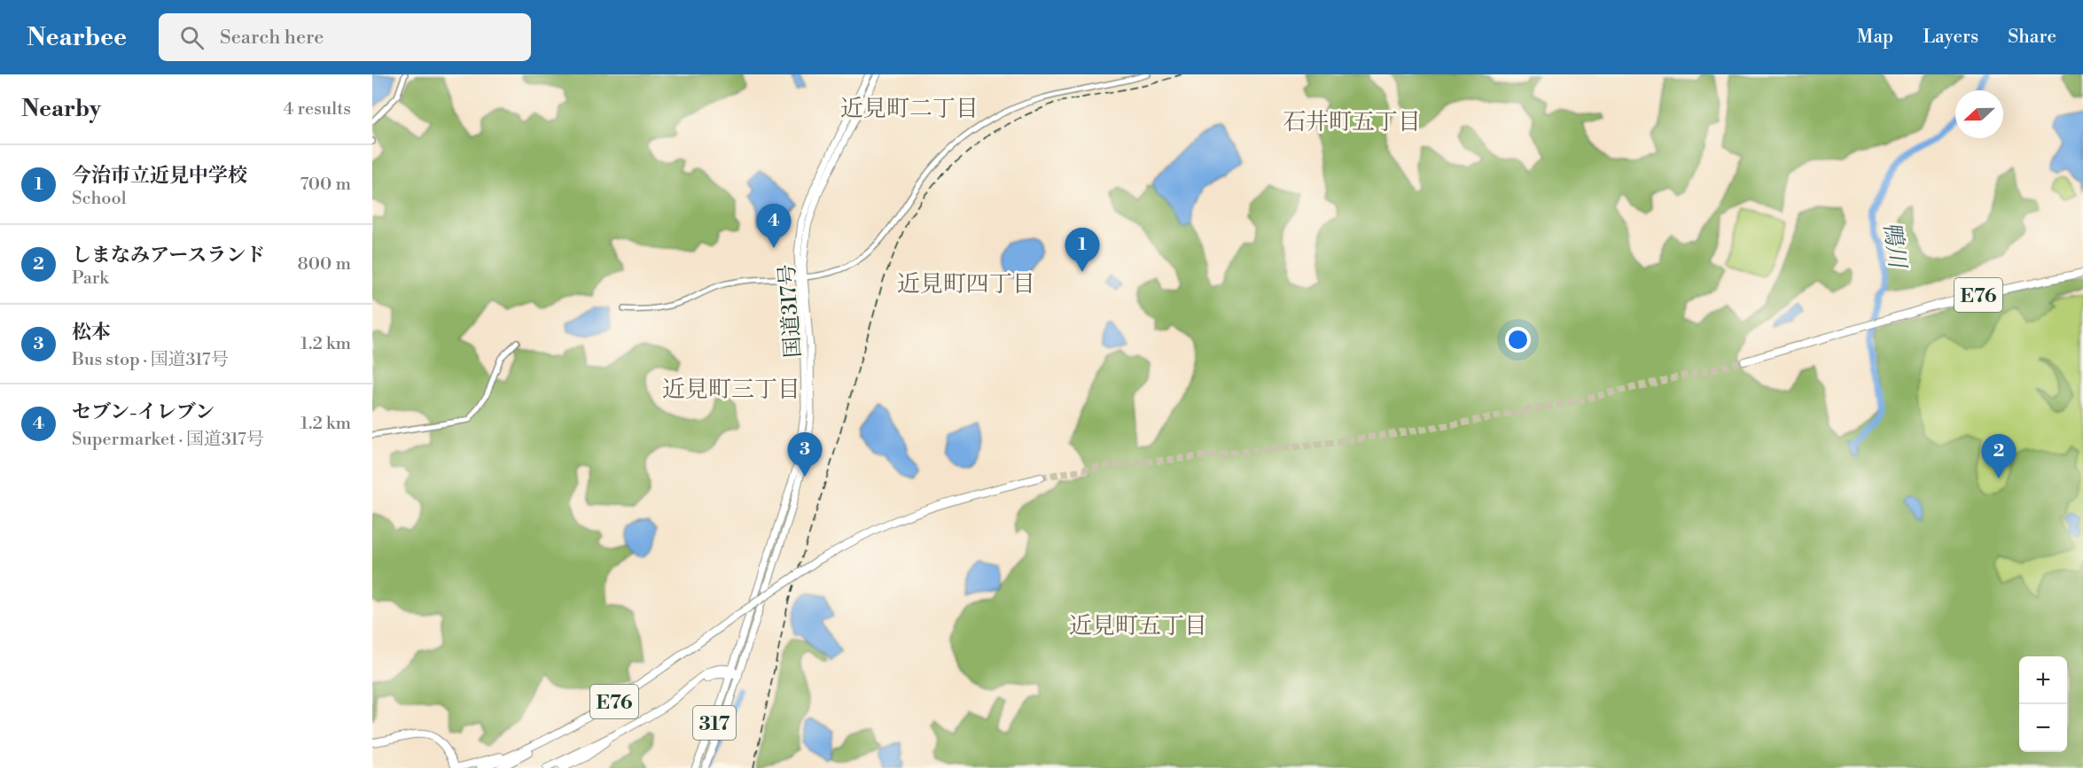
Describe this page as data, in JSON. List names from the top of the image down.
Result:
{
  "streets": {
    "highway": ["E76", "国道317号", "317"]
  },
  "districts": [
    "近見町二丁目",
    "石井町五丁目",
    "近見町四丁目",
    "近見町三丁目",
    "近見町五丁目"
  ],
  "water": ["鴨川"],
  "north": "left",
  "page": {
    "header": "Nearbee",
    "search": "Search here",
    "nav": ["Map", "Layers", "Share"],
    "heading": ["Nearby", "4 results"],
    "list": [
      {
        "mark": "1",
        "name": "今治市立近見中学校",
        "note": "School",
        "value": "700 m"
      },
      {
        "mark": "2",
        "name": "しまなみアースランド",
        "note": "Park",
        "value": "800 m"
      },
      {
        "mark": "3",
        "name": "松本",
        "note": "Bus stop · 国道317号",
        "value": "1.2 km"
      },
      {
        "mark": "4",
        "name": "セブン-イレブン",
        "note": "Supermarket · 国道317号",
        "value": "1.2 km"
      }
    ],
    "pins": [
      "4",
      "1",
      "3",
      "2"
    ],
    "map_buttons": ["+", "−"]
  }
}
